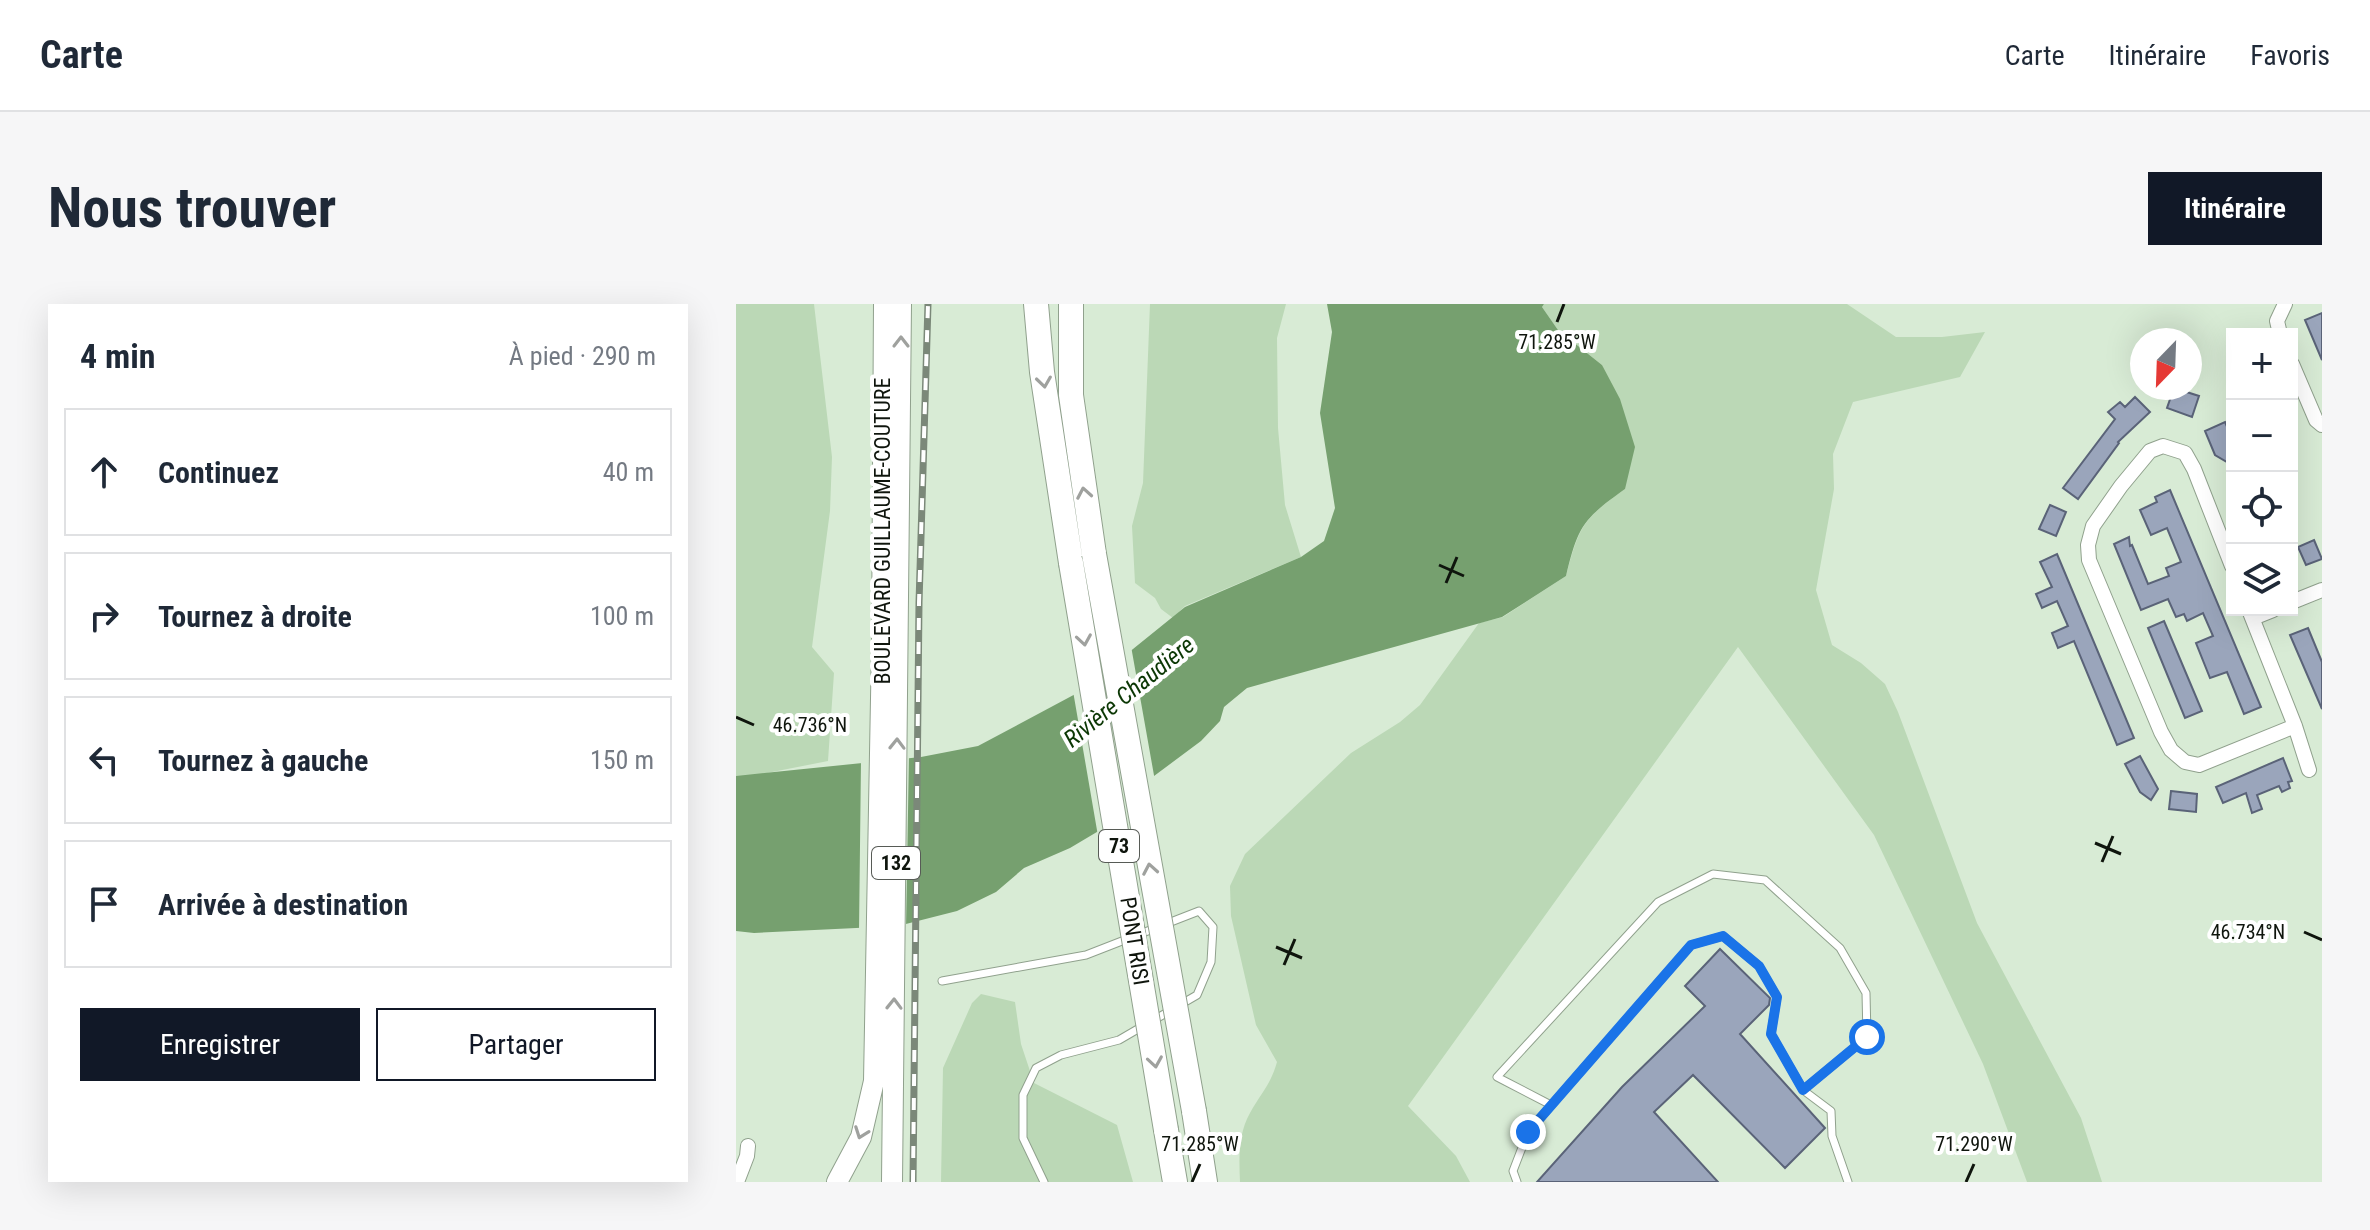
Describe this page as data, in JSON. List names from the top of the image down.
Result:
{
  "streets": {
    "highway": ["73", "PONT RISI"],
    "main road": ["BOULEVARD GUILLAUME-COUTURE", "132"]
  },
  "crossings": [
    ["73", "PONT RISI"]
  ],
  "water": ["Rivière Chaudière"],
  "north": "bottom left",
  "page": {
    "header": "Carte",
    "nav": ["Carte", "Itinéraire", "Favoris"],
    "buttons": [
      "Itinéraire",
      ["Enregistrer", "Partager"]
    ],
    "title": "Nous trouver",
    "heading": ["4 min", "À pied · 290 m"],
    "map_buttons": ["+", "−"],
    "list": [
      ["Continuez", "40 m"],
      ["Tournez à droite", "100 m"],
      ["Tournez à gauche", "150 m"],
      "Arrivée à destination"
    ]
  },
  "coordinates": [
    "71.285°W",
    "46.736°N",
    "46.734°N",
    "71.290°W"
  ]
}
